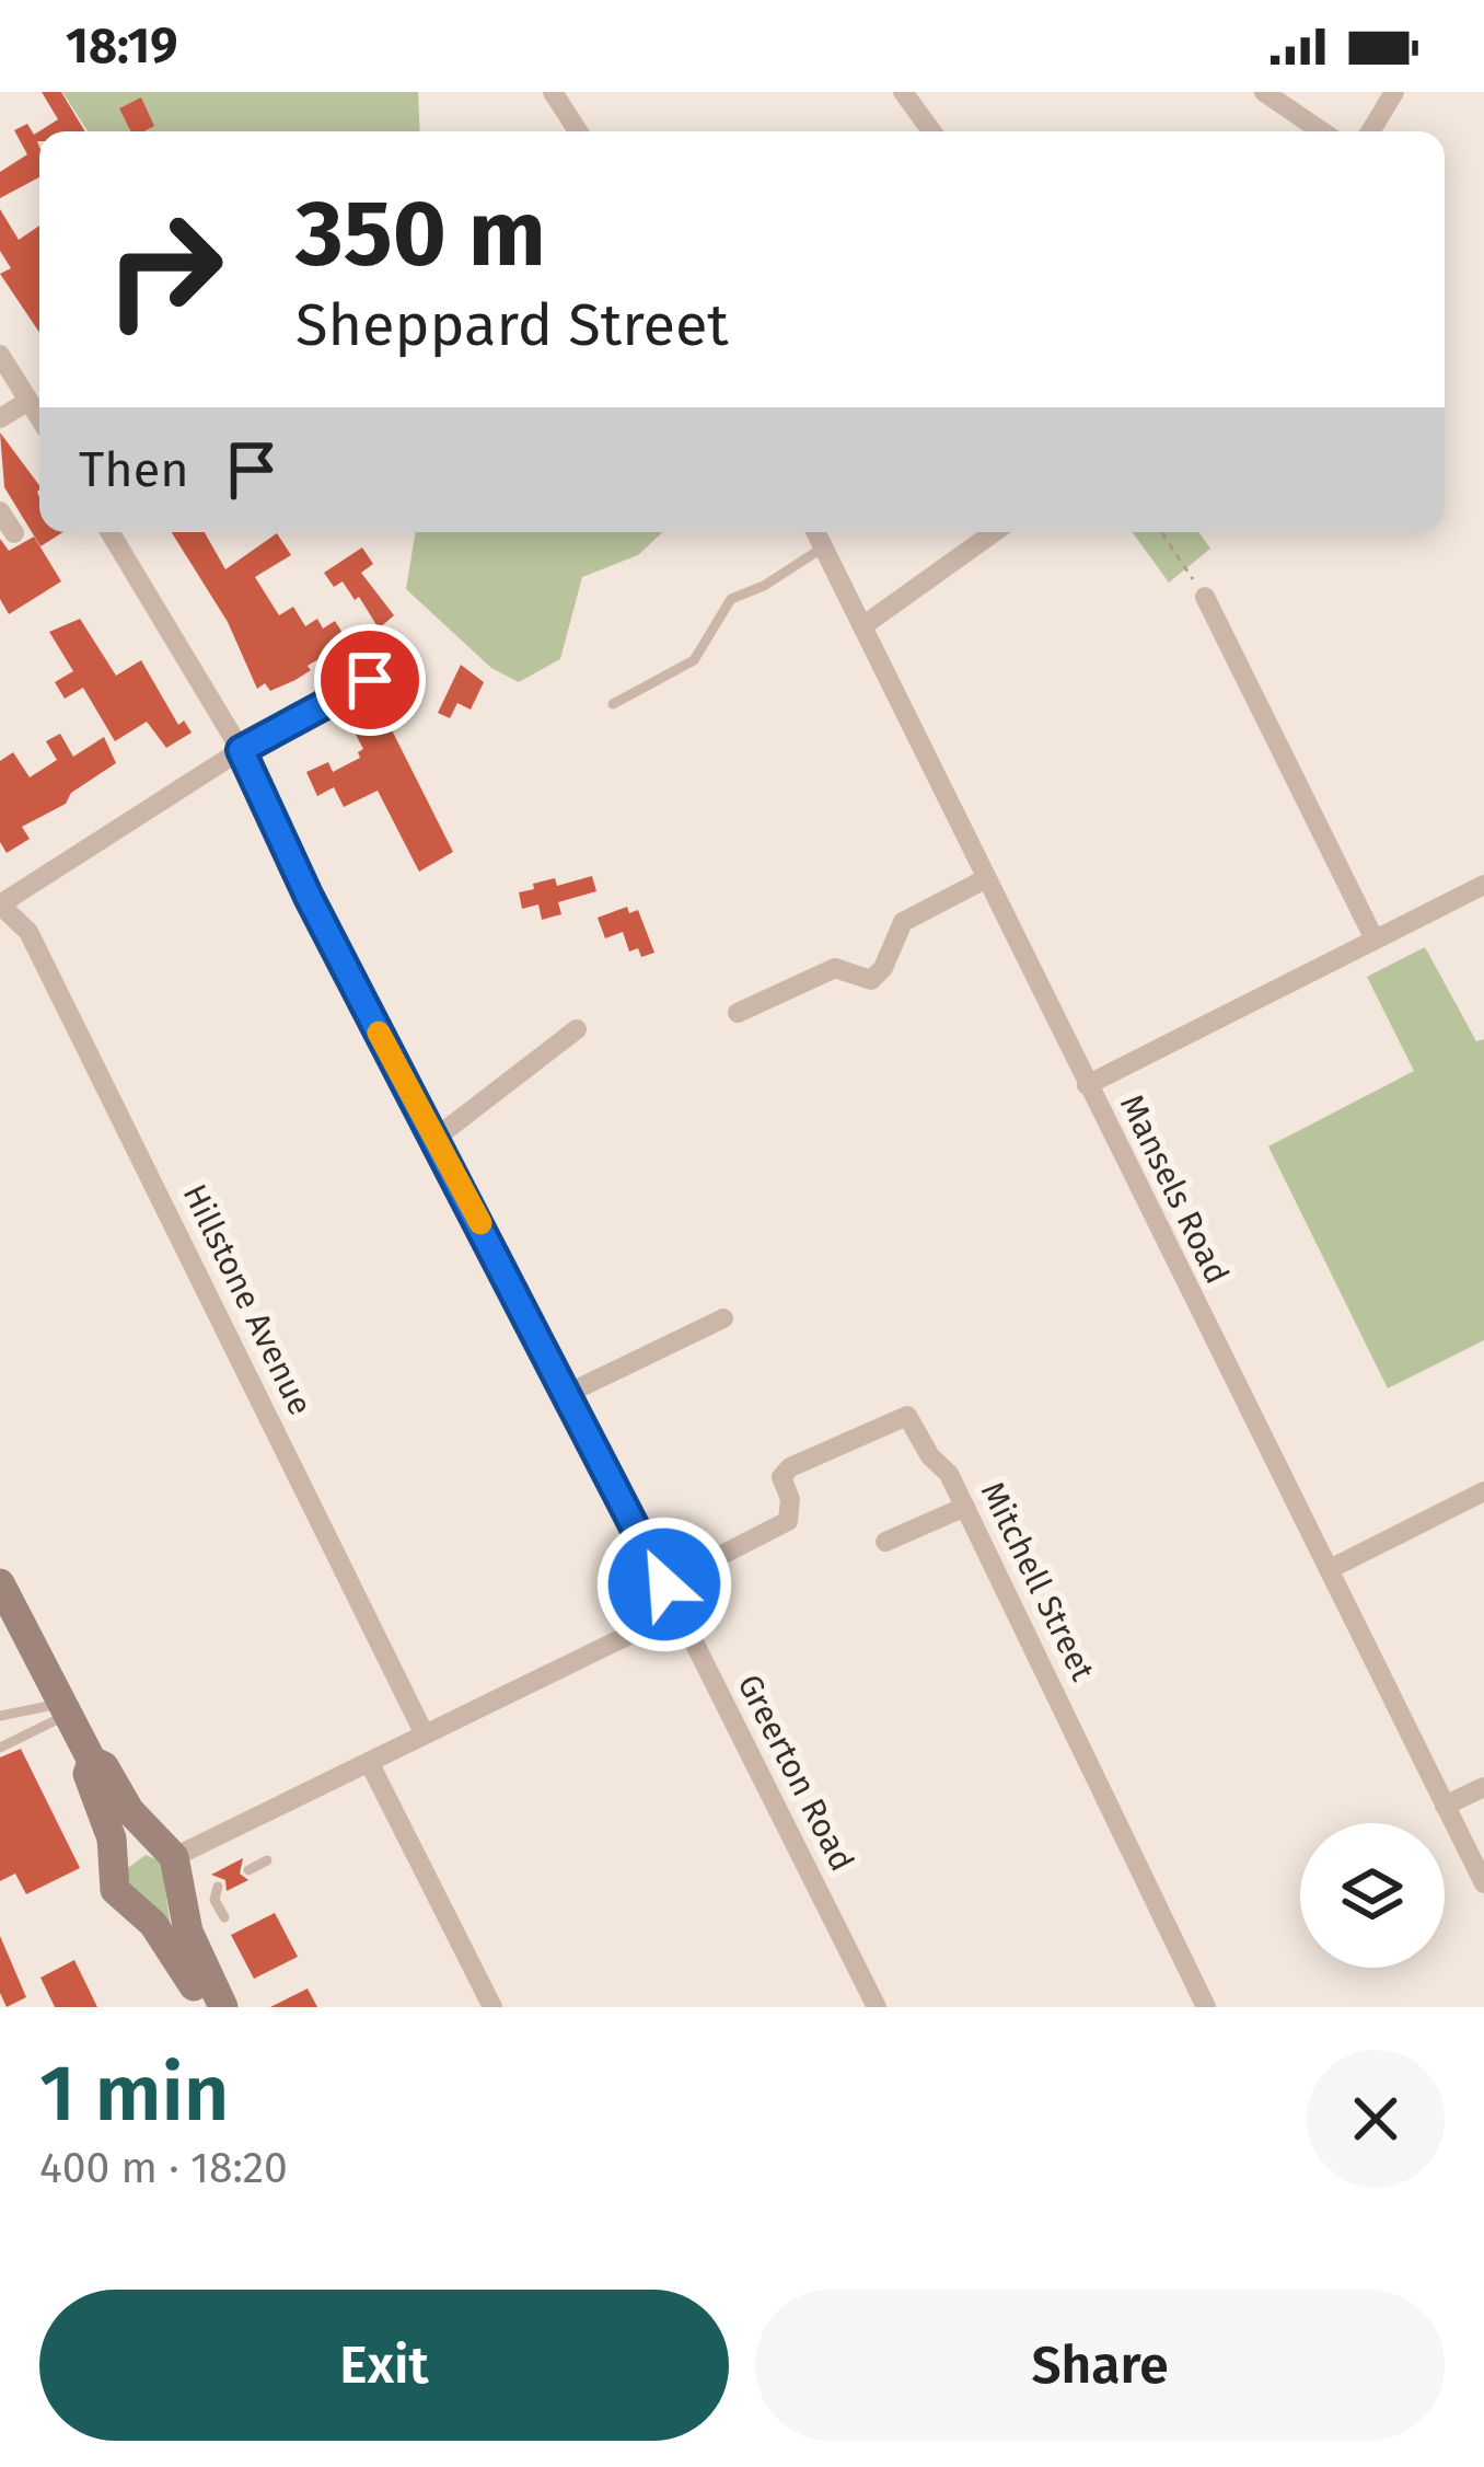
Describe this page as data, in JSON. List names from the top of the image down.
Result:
{
  "streets": {
    "street": [
      "Mansels Road",
      "Hillstone Avenue",
      "Mitchell Street",
      "Greerton Road"
    ]
  },
  "crossings": [
    ["Mitchell Street", "Greerton Road"]
  ],
  "page": {
    "status": "18:19",
    "turn": ["350 m", "Sheppard Street"],
    "then": "Then",
    "heading": ["1 min", "400 m · 18:20"],
    "buttons": ["Exit", "Share"]
  }
}
